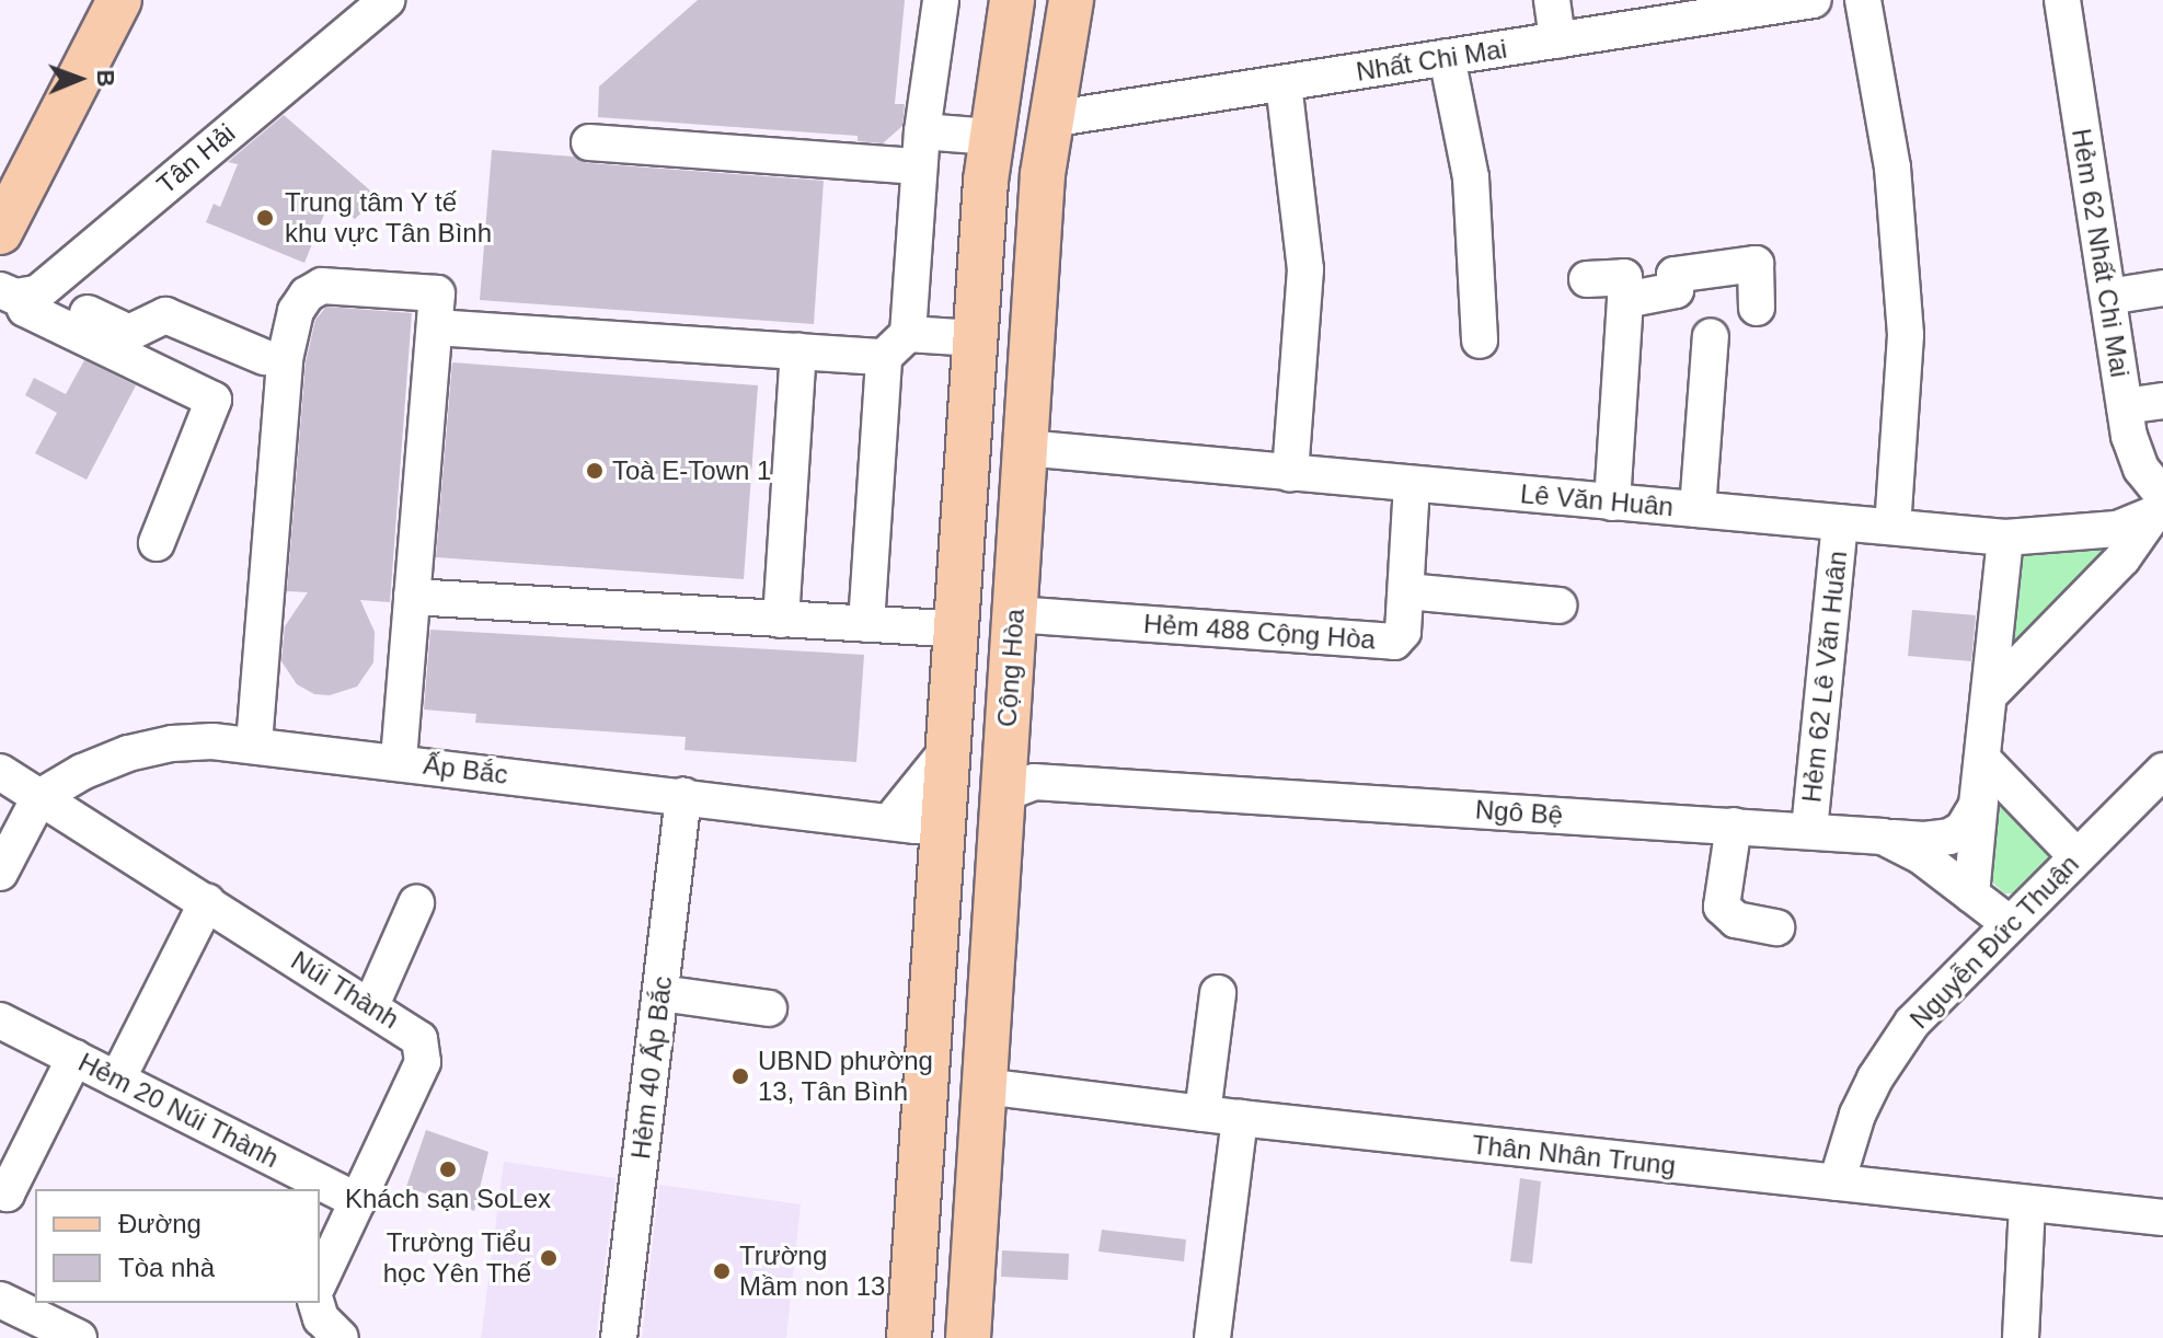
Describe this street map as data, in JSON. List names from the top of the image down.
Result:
{
  "streets": {
    "main road": ["Cộng Hòa"],
    "street": [
      "Nhất Chi Mai",
      "Tân Hải",
      "Hẻm 62 Nhất Chi Mai",
      "Lê Văn Huân",
      "Hẻm 488 Cộng Hòa",
      "Hẻm 62 Lê Văn Huân",
      "Ấp Bắc",
      "Ngô Bệ",
      "Nguyễn Đức Thuận",
      "Núi Thành",
      "Hẻm 40 Ấp Bắc",
      "Hẻm 20 Núi Thành",
      "Thân Nhân Trung"
    ]
  },
  "crossings": [
    ["Nhất Chi Mai", "Cộng Hòa"],
    ["Hẻm 62 Nhất Chi Mai", "Lê Văn Huân"],
    ["Lê Văn Huân", "Hẻm 488 Cộng Hòa"],
    ["Lê Văn Huân", "Cộng Hòa"],
    ["Lê Văn Huân", "Hẻm 62 Lê Văn Huân"],
    ["Hẻm 488 Cộng Hòa", "Cộng Hòa"],
    ["Cộng Hòa", "Ấp Bắc"],
    ["Cộng Hòa", "Ngô Bệ"],
    ["Cộng Hòa", "Thân Nhân Trung"],
    ["Hẻm 62 Lê Văn Huân", "Ngô Bệ"],
    ["Ấp Bắc", "Ngô Bệ"],
    ["Ấp Bắc", "Núi Thành"],
    ["Ấp Bắc", "Hẻm 40 Ấp Bắc"],
    ["Ngô Bệ", "Nguyễn Đức Thuận"],
    ["Nguyễn Đức Thuận", "Thân Nhân Trung"],
    ["Núi Thành", "Hẻm 20 Núi Thành"]
  ],
  "places": [
    "Trung tâm Y tế khu vực Tân Bình",
    "Toà E-Town 1",
    "UBND phường 13, Tân Bình",
    "Khách sạn SoLex",
    "Trường Tiểu học Yên Thế",
    "Trường Mầm non 13"
  ],
  "legend": ["Đường", "Tòa nhà"],
  "north": "right"
}
